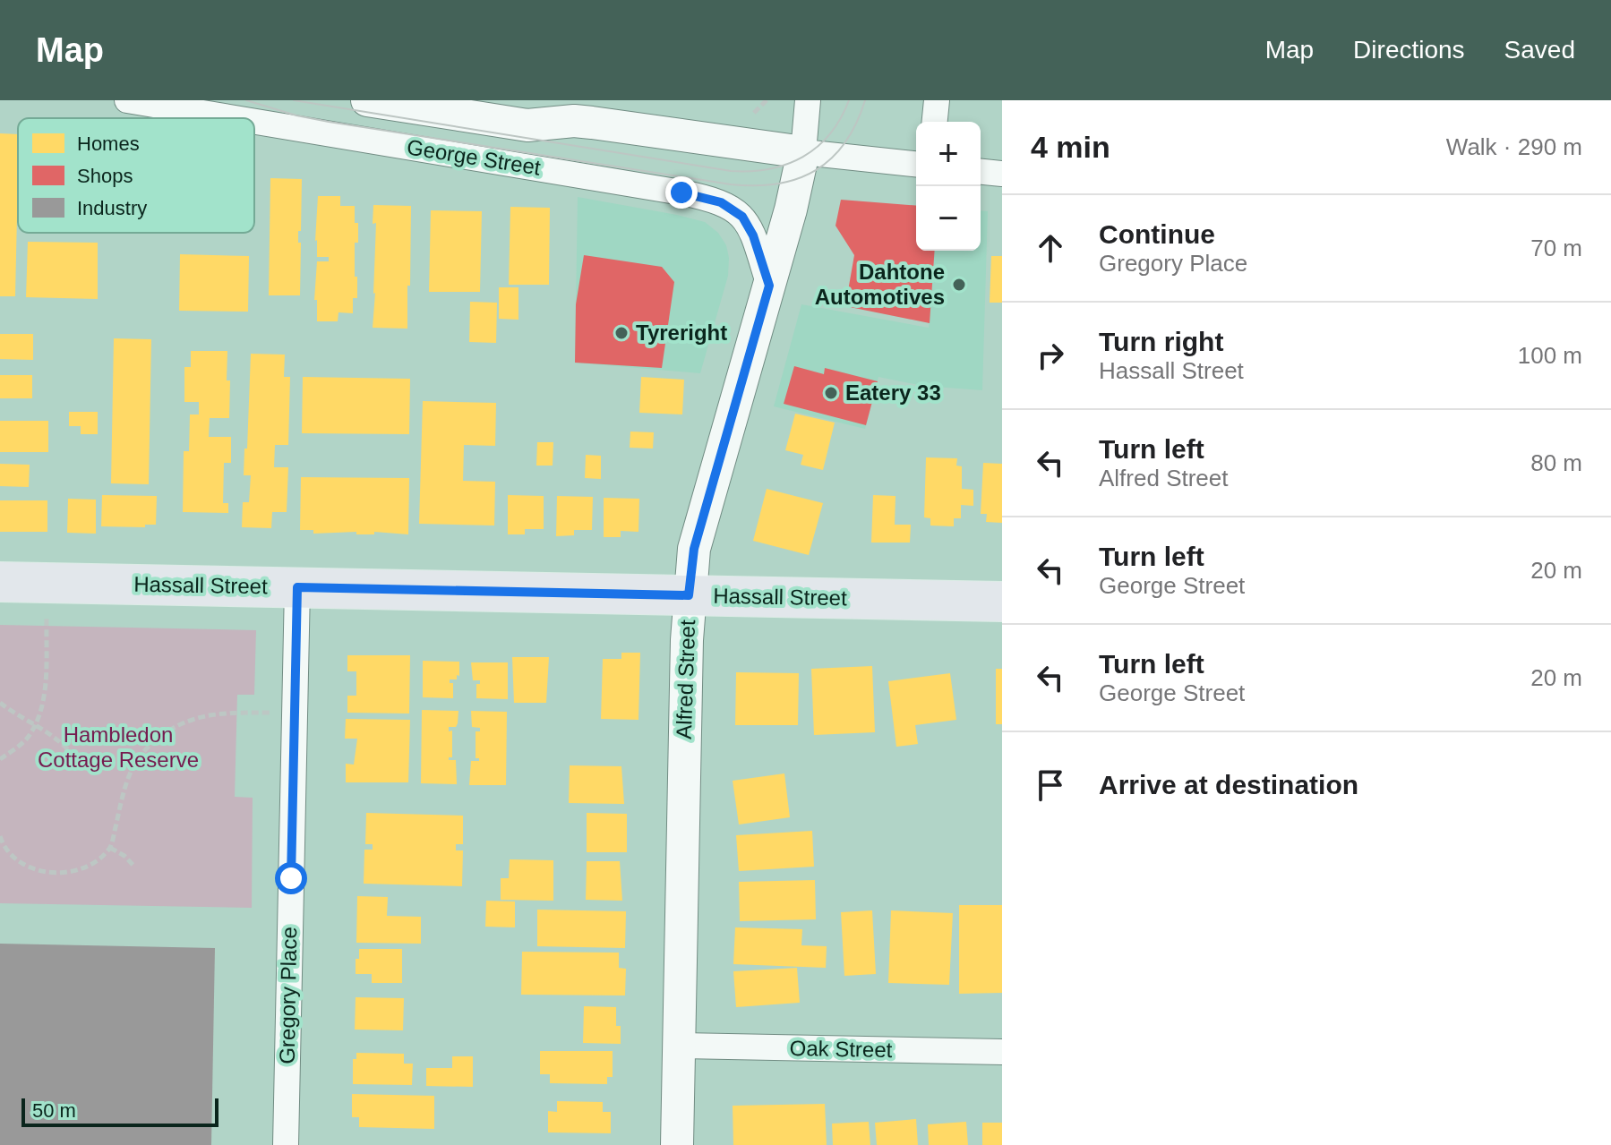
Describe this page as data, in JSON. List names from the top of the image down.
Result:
{
  "streets": {
    "main road": ["Hassall Street"],
    "street": [
      "George Street",
      "Alfred Street",
      "Gregory Place",
      "Oak Street"
    ]
  },
  "crossings": [
    ["George Street", "Alfred Street"],
    ["Hassall Street", "Alfred Street"],
    ["Hassall Street", "Gregory Place"],
    ["Alfred Street", "Oak Street"]
  ],
  "parks": ["Hambledon Cottage Reserve"],
  "places": ["Dahtone Automotives", "Tyreright", "Eatery 33"],
  "legend": ["Homes", "Shops", "Industry"],
  "scale_bar": "50 m",
  "page": {
    "header": "Map",
    "nav": ["Map", "Directions", "Saved"],
    "heading": ["4 min", "Walk · 290 m"],
    "map_buttons": ["+", "−"],
    "list": [
      ["Continue", "Gregory Place", "70 m"],
      ["Turn right", "Hassall Street", "100 m"],
      ["Turn left", "Alfred Street", "80 m"],
      ["Turn left", "George Street", "20 m"],
      ["Turn left", "George Street", "20 m"],
      "Arrive at destination"
    ],
    "scale": "50 m"
  }
}
